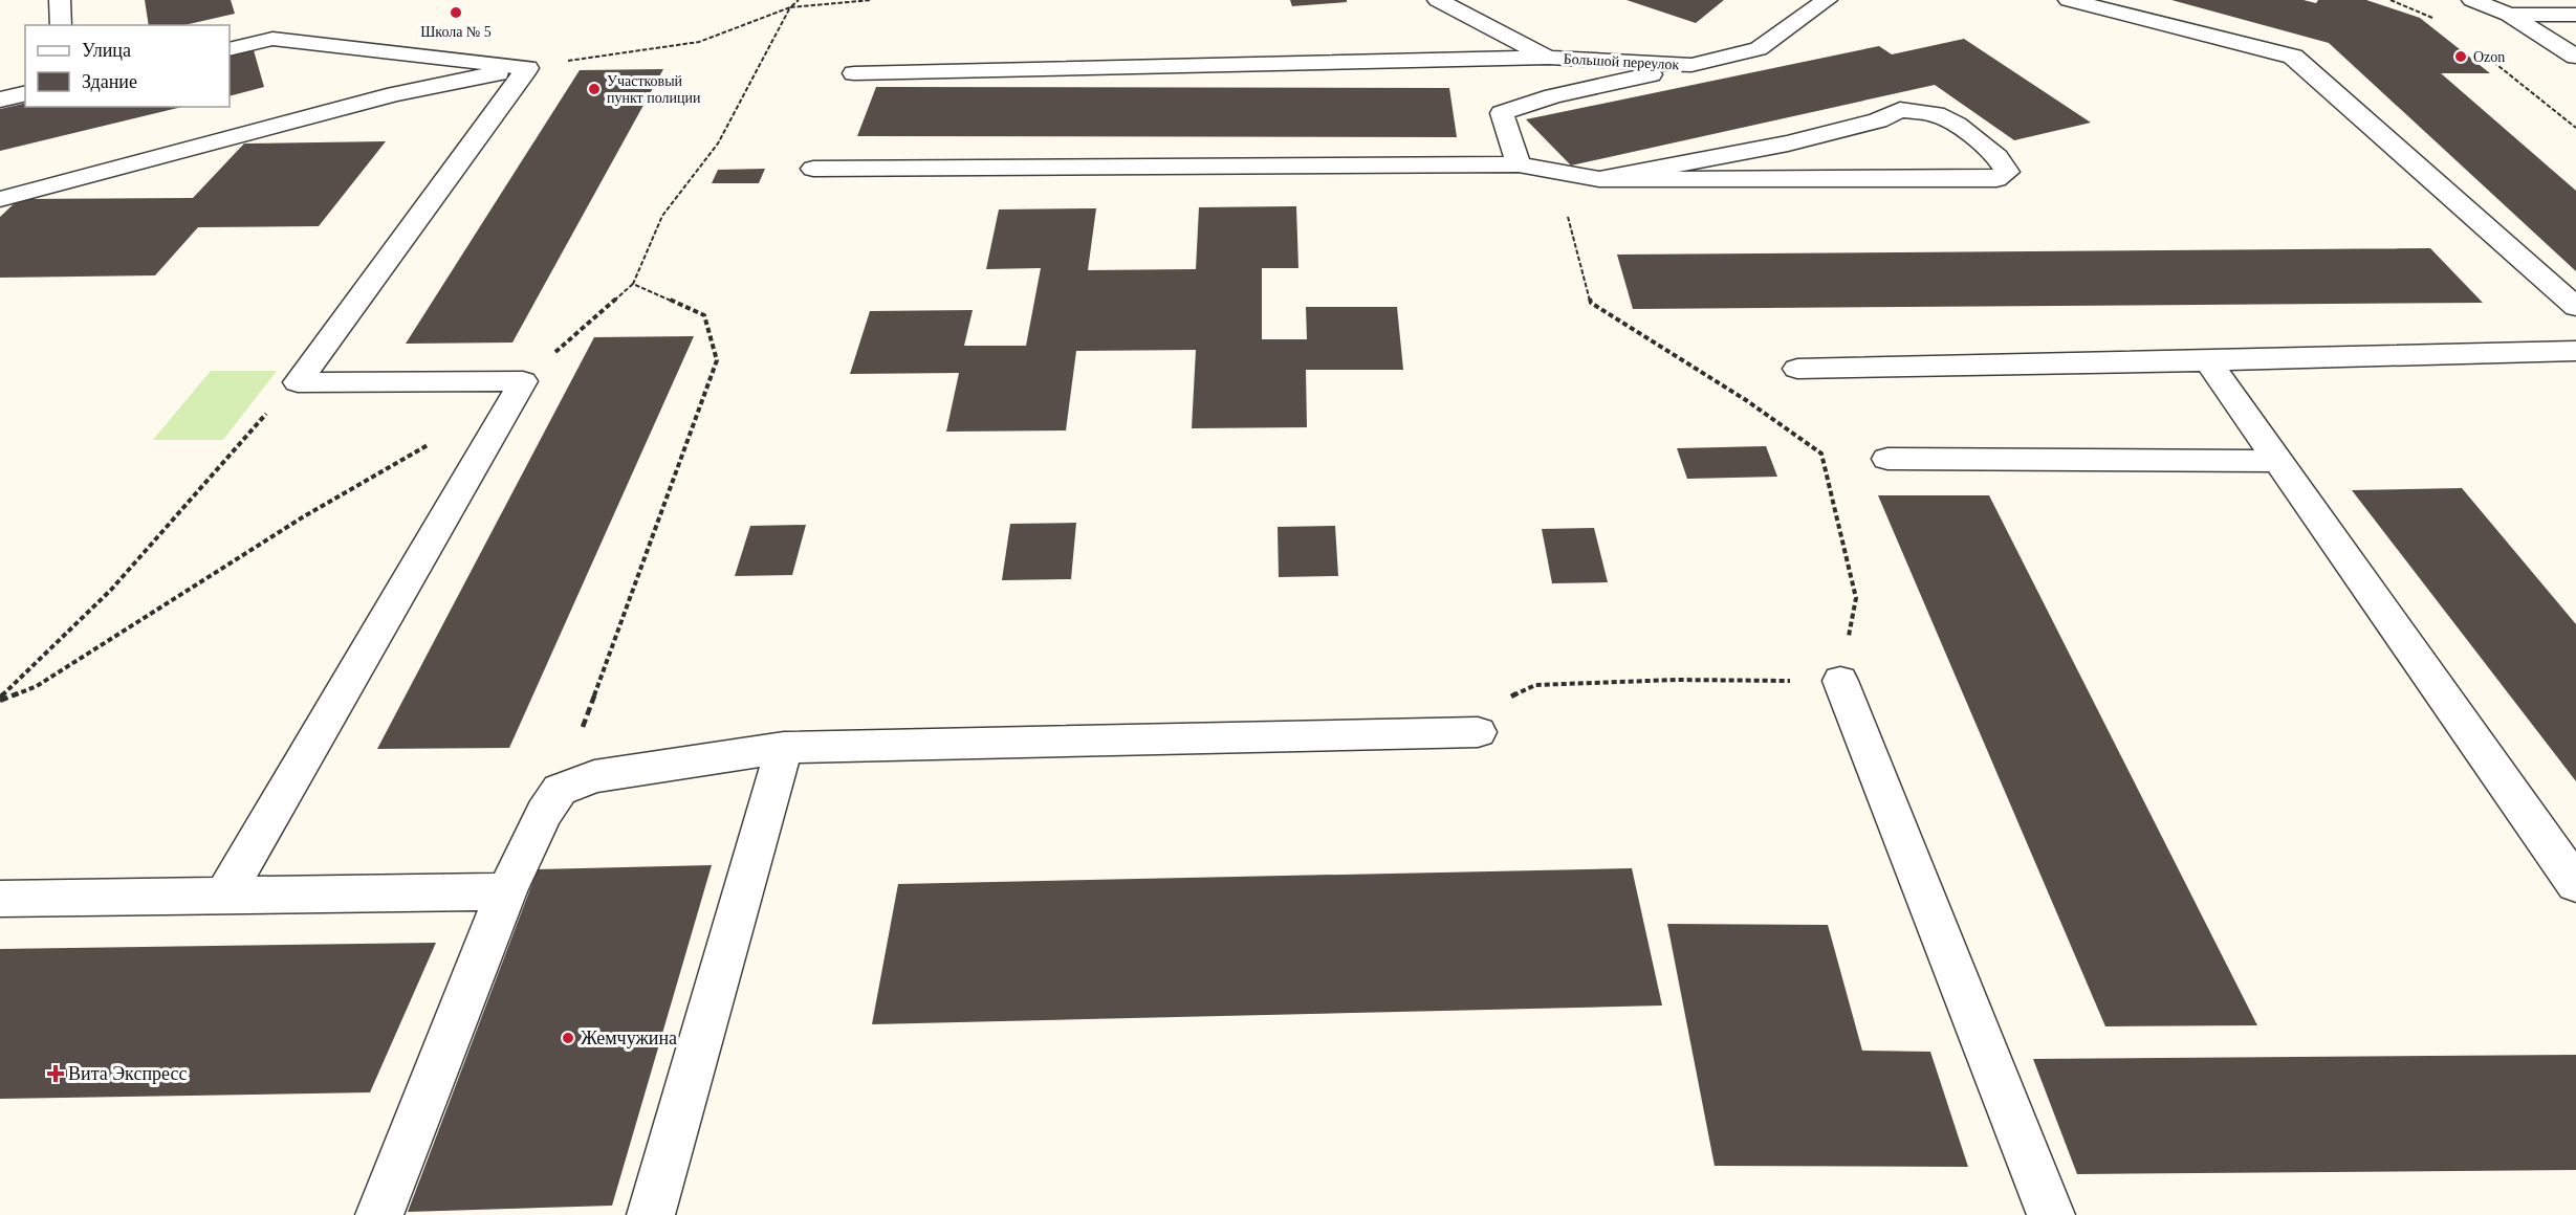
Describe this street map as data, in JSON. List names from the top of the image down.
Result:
{
  "streets": {
    "street": ["Большой переулок"]
  },
  "places": {
    "other": [
      "Школа № 5",
      "Ozon",
      "Участковый пункт полиции",
      "Жемчужина"
    ],
    "health": ["Вита Экспресс"]
  },
  "legend": ["Улица", "Здание"]
}
